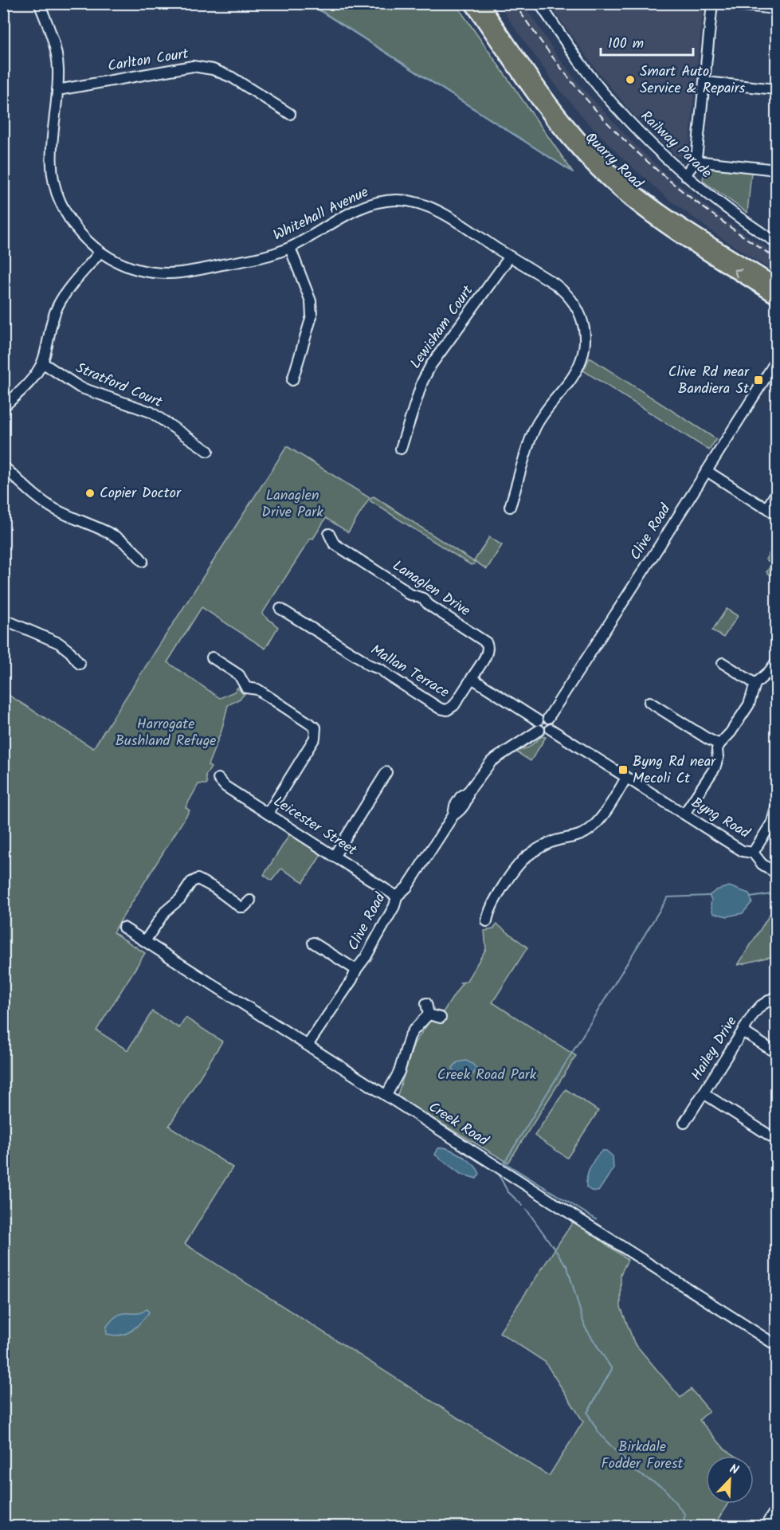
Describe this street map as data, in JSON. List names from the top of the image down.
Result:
{
  "streets": {
    "main road": ["Quarry Road"],
    "street": [
      "Carlton Court",
      "Railway Parade",
      "Whitehall Avenue",
      "Lewisham Court",
      "Stratford Court",
      "Clive Road",
      "Lanaglen Drive",
      "Mallan Terrace",
      "Byng Road",
      "Leicester Street",
      "Hailey Drive",
      "Creek Road"
    ]
  },
  "crossings": [
    ["Carlton Court", "Whitehall Avenue"],
    ["Whitehall Avenue", "Lewisham Court"],
    ["Clive Road", "Byng Road"],
    ["Clive Road", "Leicester Street"],
    ["Clive Road", "Creek Road"],
    ["Lanaglen Drive", "Mallan Terrace"]
  ],
  "parks": [
    "Lanaglen Drive Park",
    "Harrogate Bushland Refuge",
    "Creek Road Park",
    "Birkdale Fodder Forest"
  ],
  "places": {
    "other": ["Smart Auto Service & Repairs", "Copier Doctor"],
    "transit": ["Clive Rd near Bandiera St", "Byng Rd near Mecoli Ct"]
  },
  "scale_bar": "100 m",
  "north": "top right"
}
